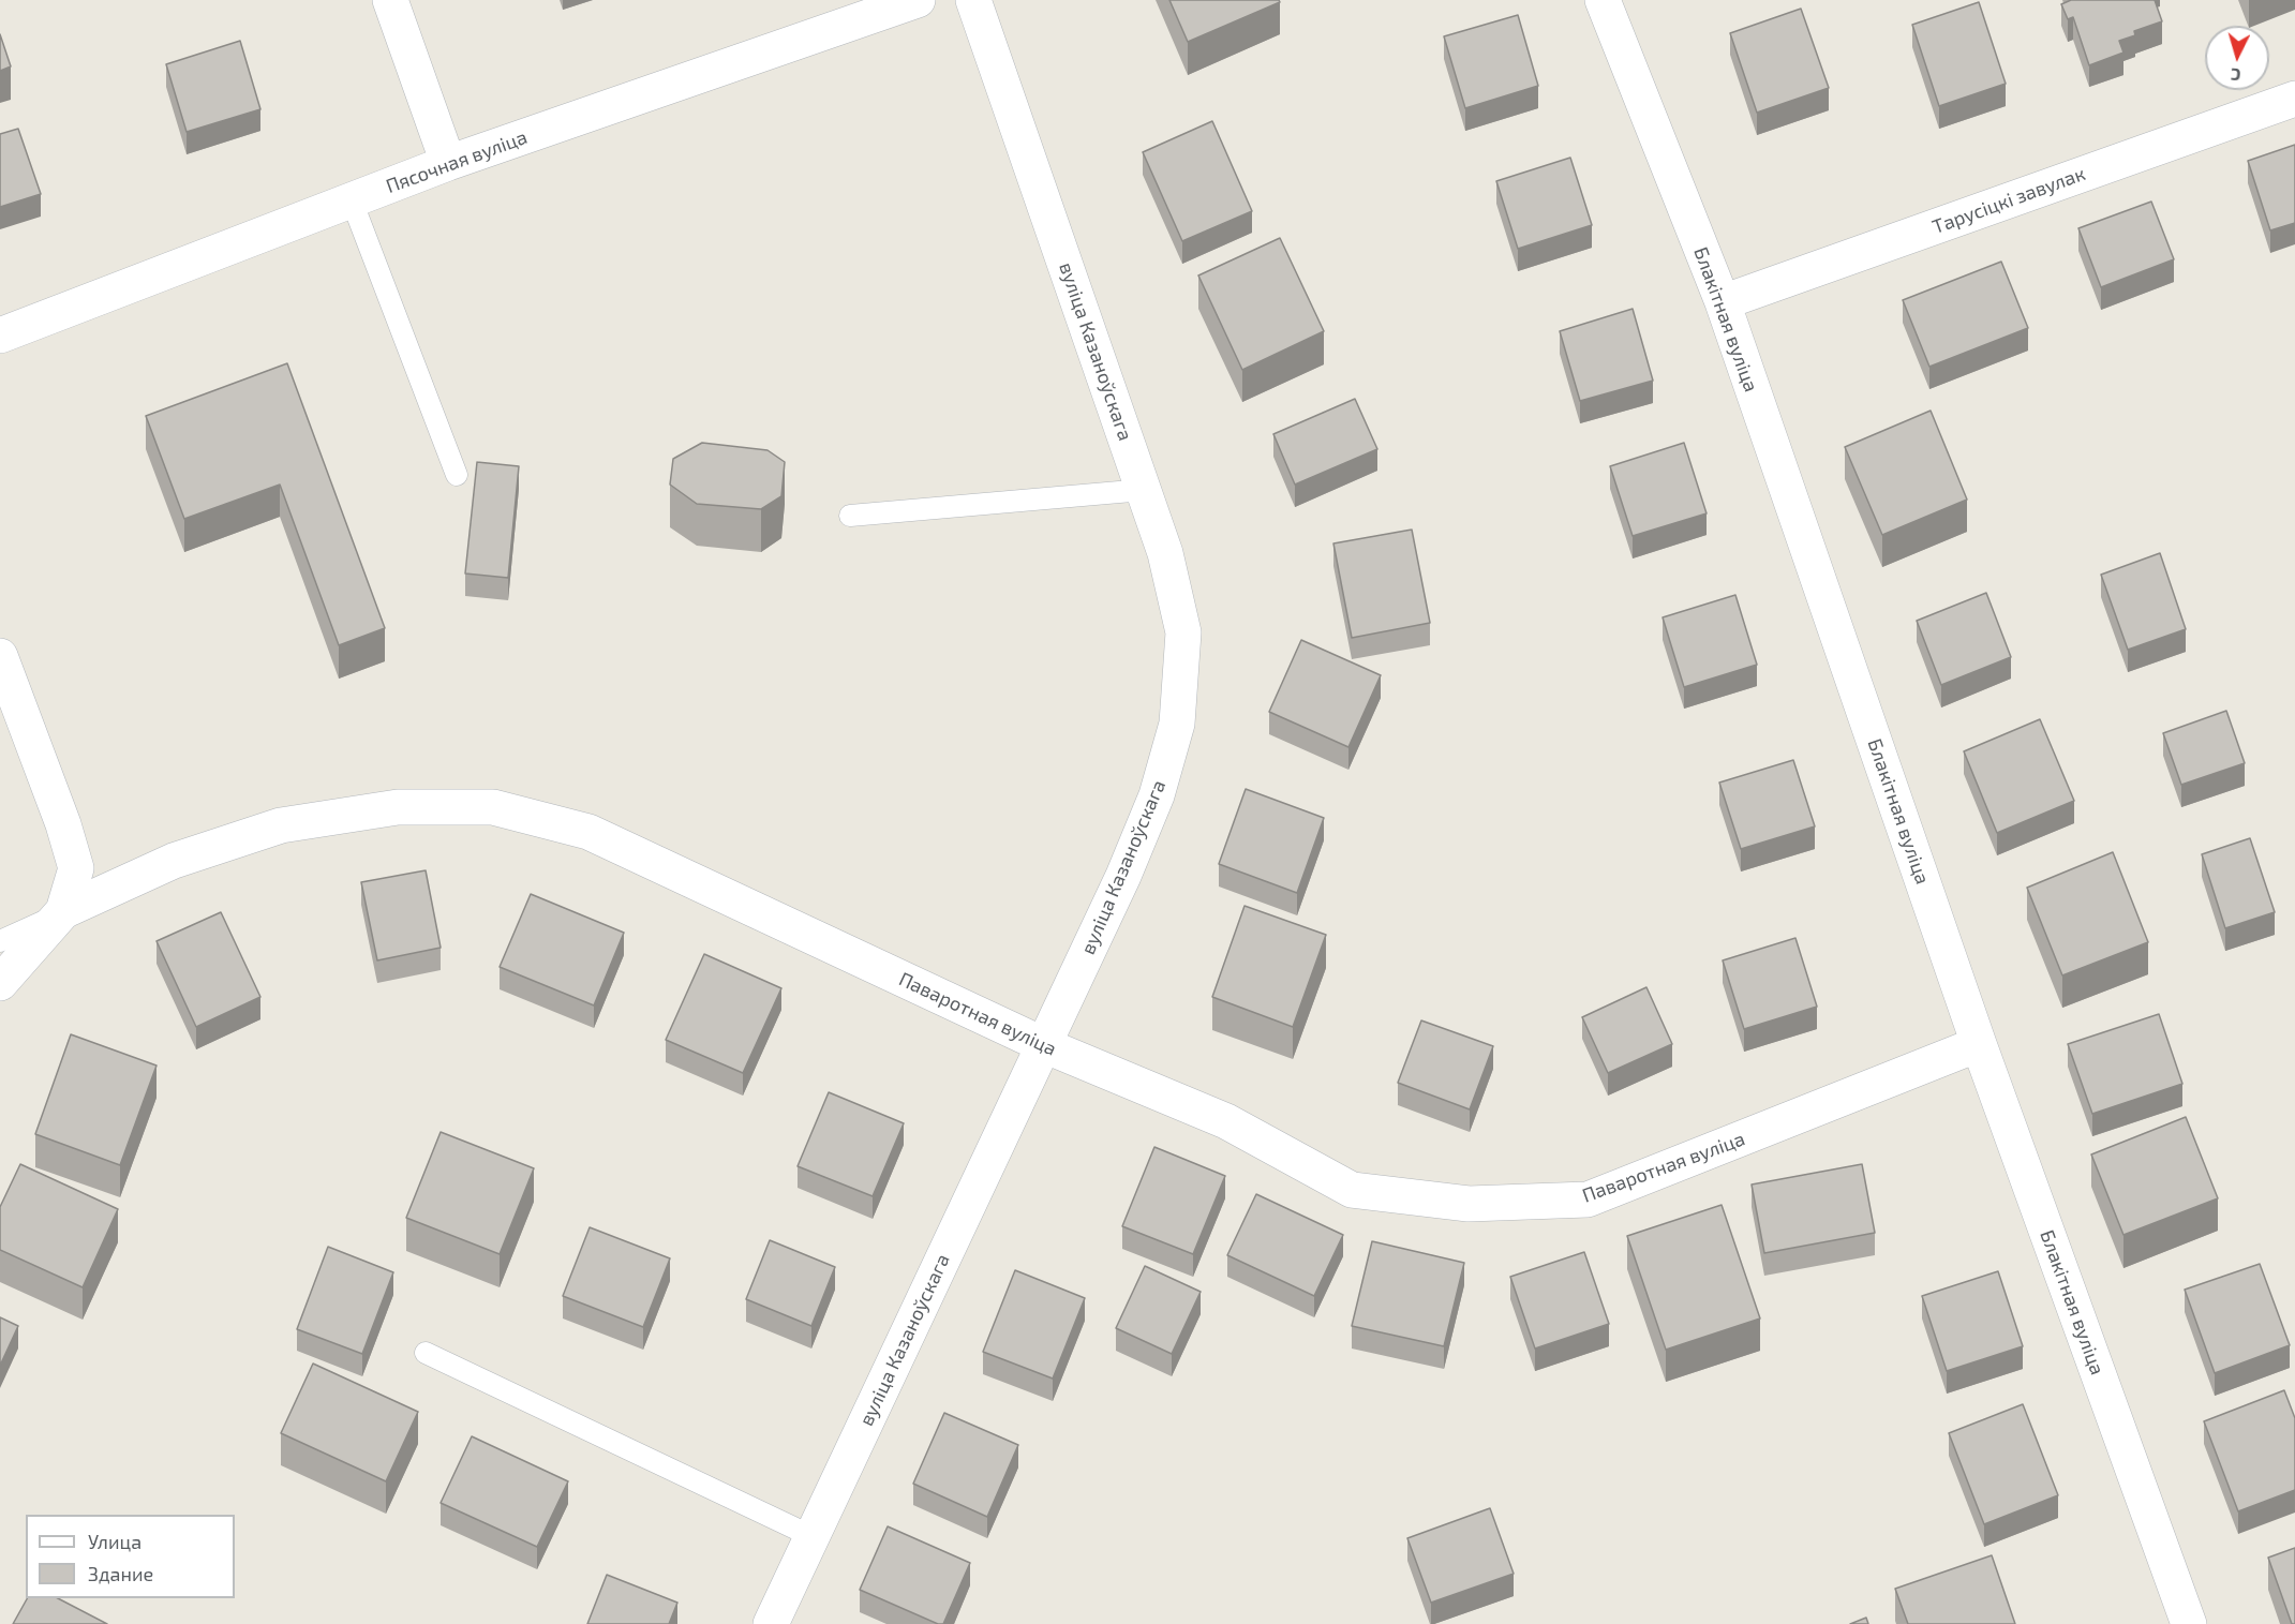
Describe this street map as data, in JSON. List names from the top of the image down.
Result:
{
  "streets": {
    "street": [
      "Пясочная вуліца",
      "Тарусіцкі завулак",
      "Блакітная вуліца",
      "вуліца Казаноўскага",
      "Паваротная вуліца"
    ]
  },
  "crossings": [
    ["Тарусіцкі завулак", "Блакітная вуліца"],
    ["Блакітная вуліца", "Паваротная вуліца"],
    ["вуліца Казаноўскага", "Паваротная вуліца"]
  ],
  "legend": ["Улица", "Здание"],
  "north": "bottom"
}
